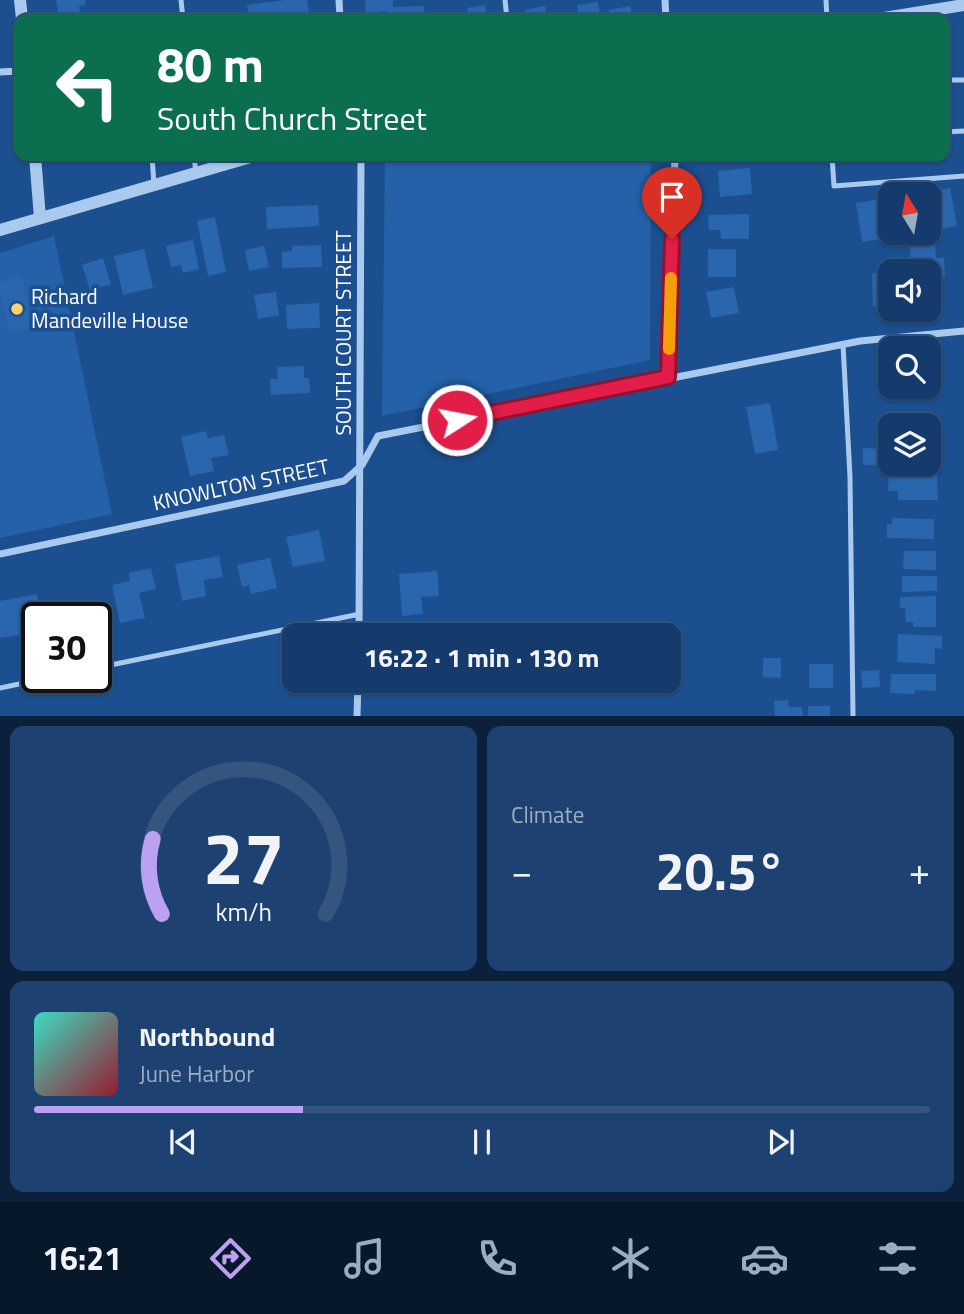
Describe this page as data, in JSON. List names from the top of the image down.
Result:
{
  "streets": {
    "street": ["SOUTH COURT STREET", "KNOWLTON STREET"]
  },
  "crossings": [
    ["SOUTH COURT STREET", "KNOWLTON STREET"]
  ],
  "places": ["Richard Mandeville House"],
  "north": "top",
  "page": {
    "turn": ["80 m", "South Church Street"],
    "limit": "30",
    "trip": "16:22 · 1 min · 130 m",
    "tile": "Climate",
    "heat": ["−", "20.5°", "+"],
    "song": ["Northbound", "June Harbor"],
    "tabs": "16:21",
    "gauge": ["27", "km/h"]
  }
}
